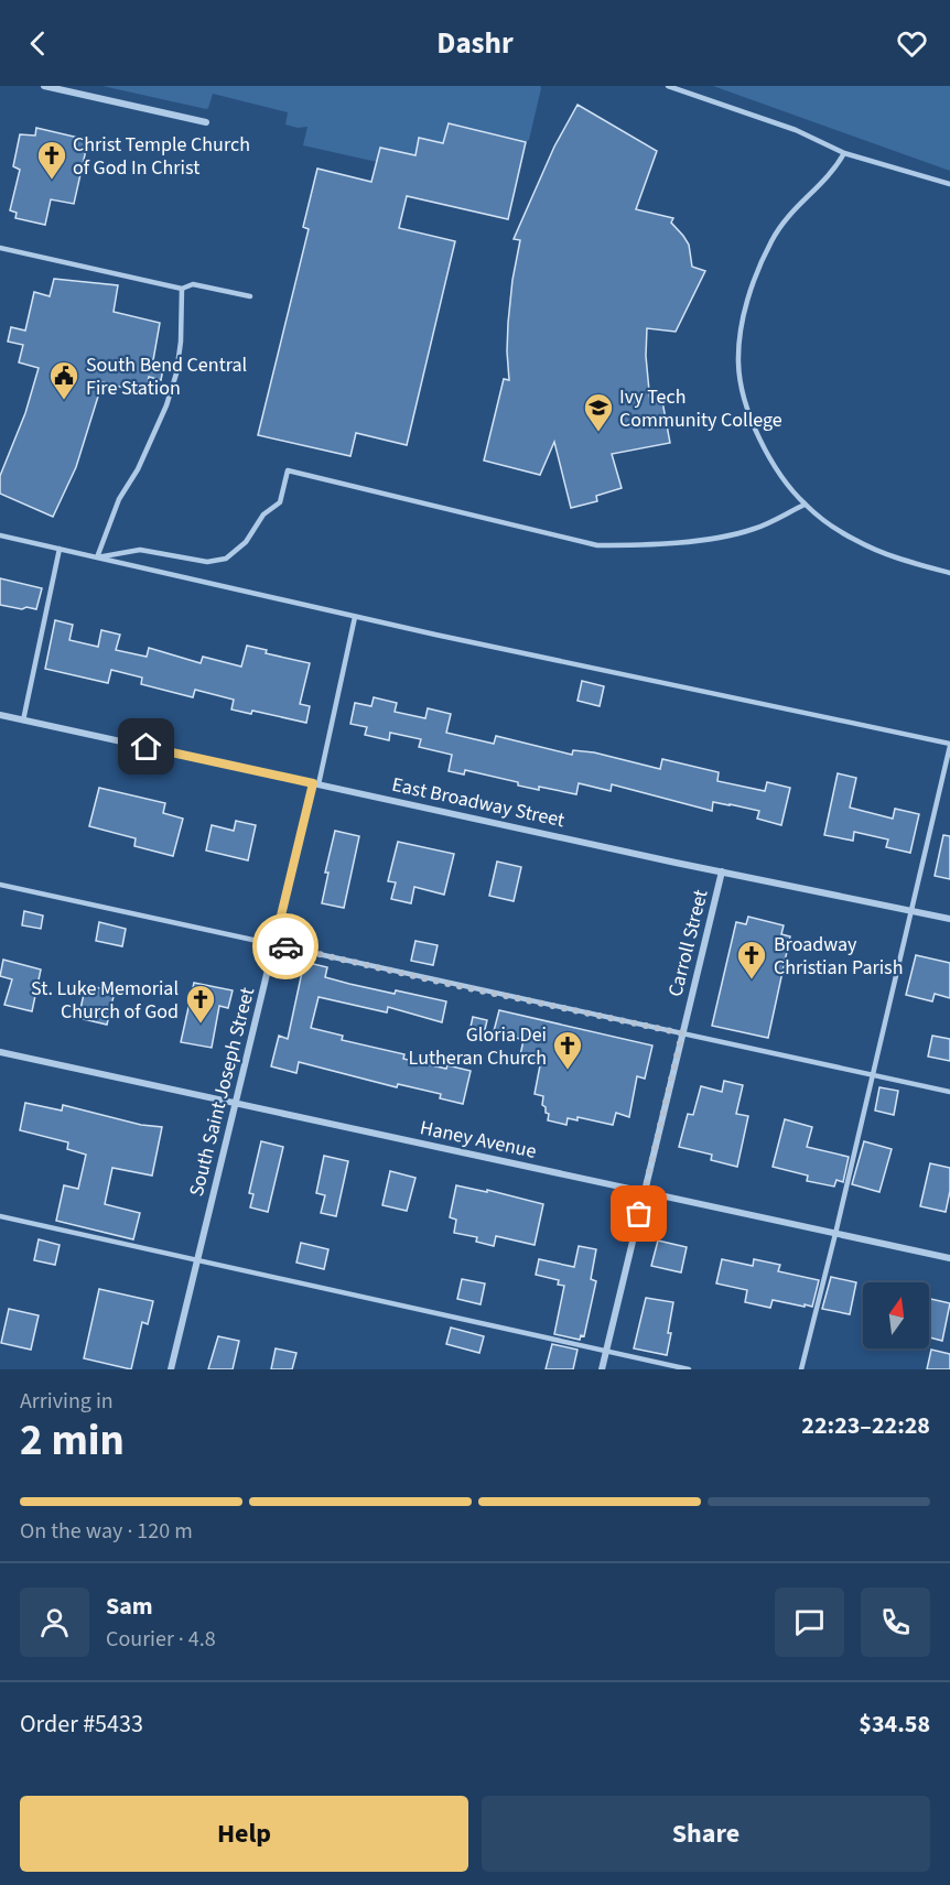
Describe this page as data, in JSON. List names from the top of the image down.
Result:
{
  "streets": {
    "street": [
      "East Broadway Street",
      "Carroll Street",
      "South Saint Joseph Street",
      "Haney Avenue"
    ]
  },
  "crossings": [
    ["East Broadway Street", "Carroll Street"],
    ["East Broadway Street", "South Saint Joseph Street"],
    ["Carroll Street", "Haney Avenue"],
    ["South Saint Joseph Street", "Haney Avenue"]
  ],
  "places": {
    "church": [
      "Christ Temple Church of God In Christ",
      "Broadway Christian Parish",
      "St. Luke Memorial Church of God",
      "Gloria Dei Lutheran Church"
    ],
    "public building": ["South Bend Central Fire Station"],
    "school or university": ["Ivy Tech Community College"]
  },
  "north": "top",
  "page": {
    "header": "Dashr",
    "heading": ["2 min", "Arriving in", "22:23–22:28"],
    "panel": [
      "Sam",
      "Courier · 4.8",
      "Order #5433",
      "$34.58"
    ],
    "bar": "On the way · 120 m",
    "buttons": ["Help", "Share"]
  }
}
